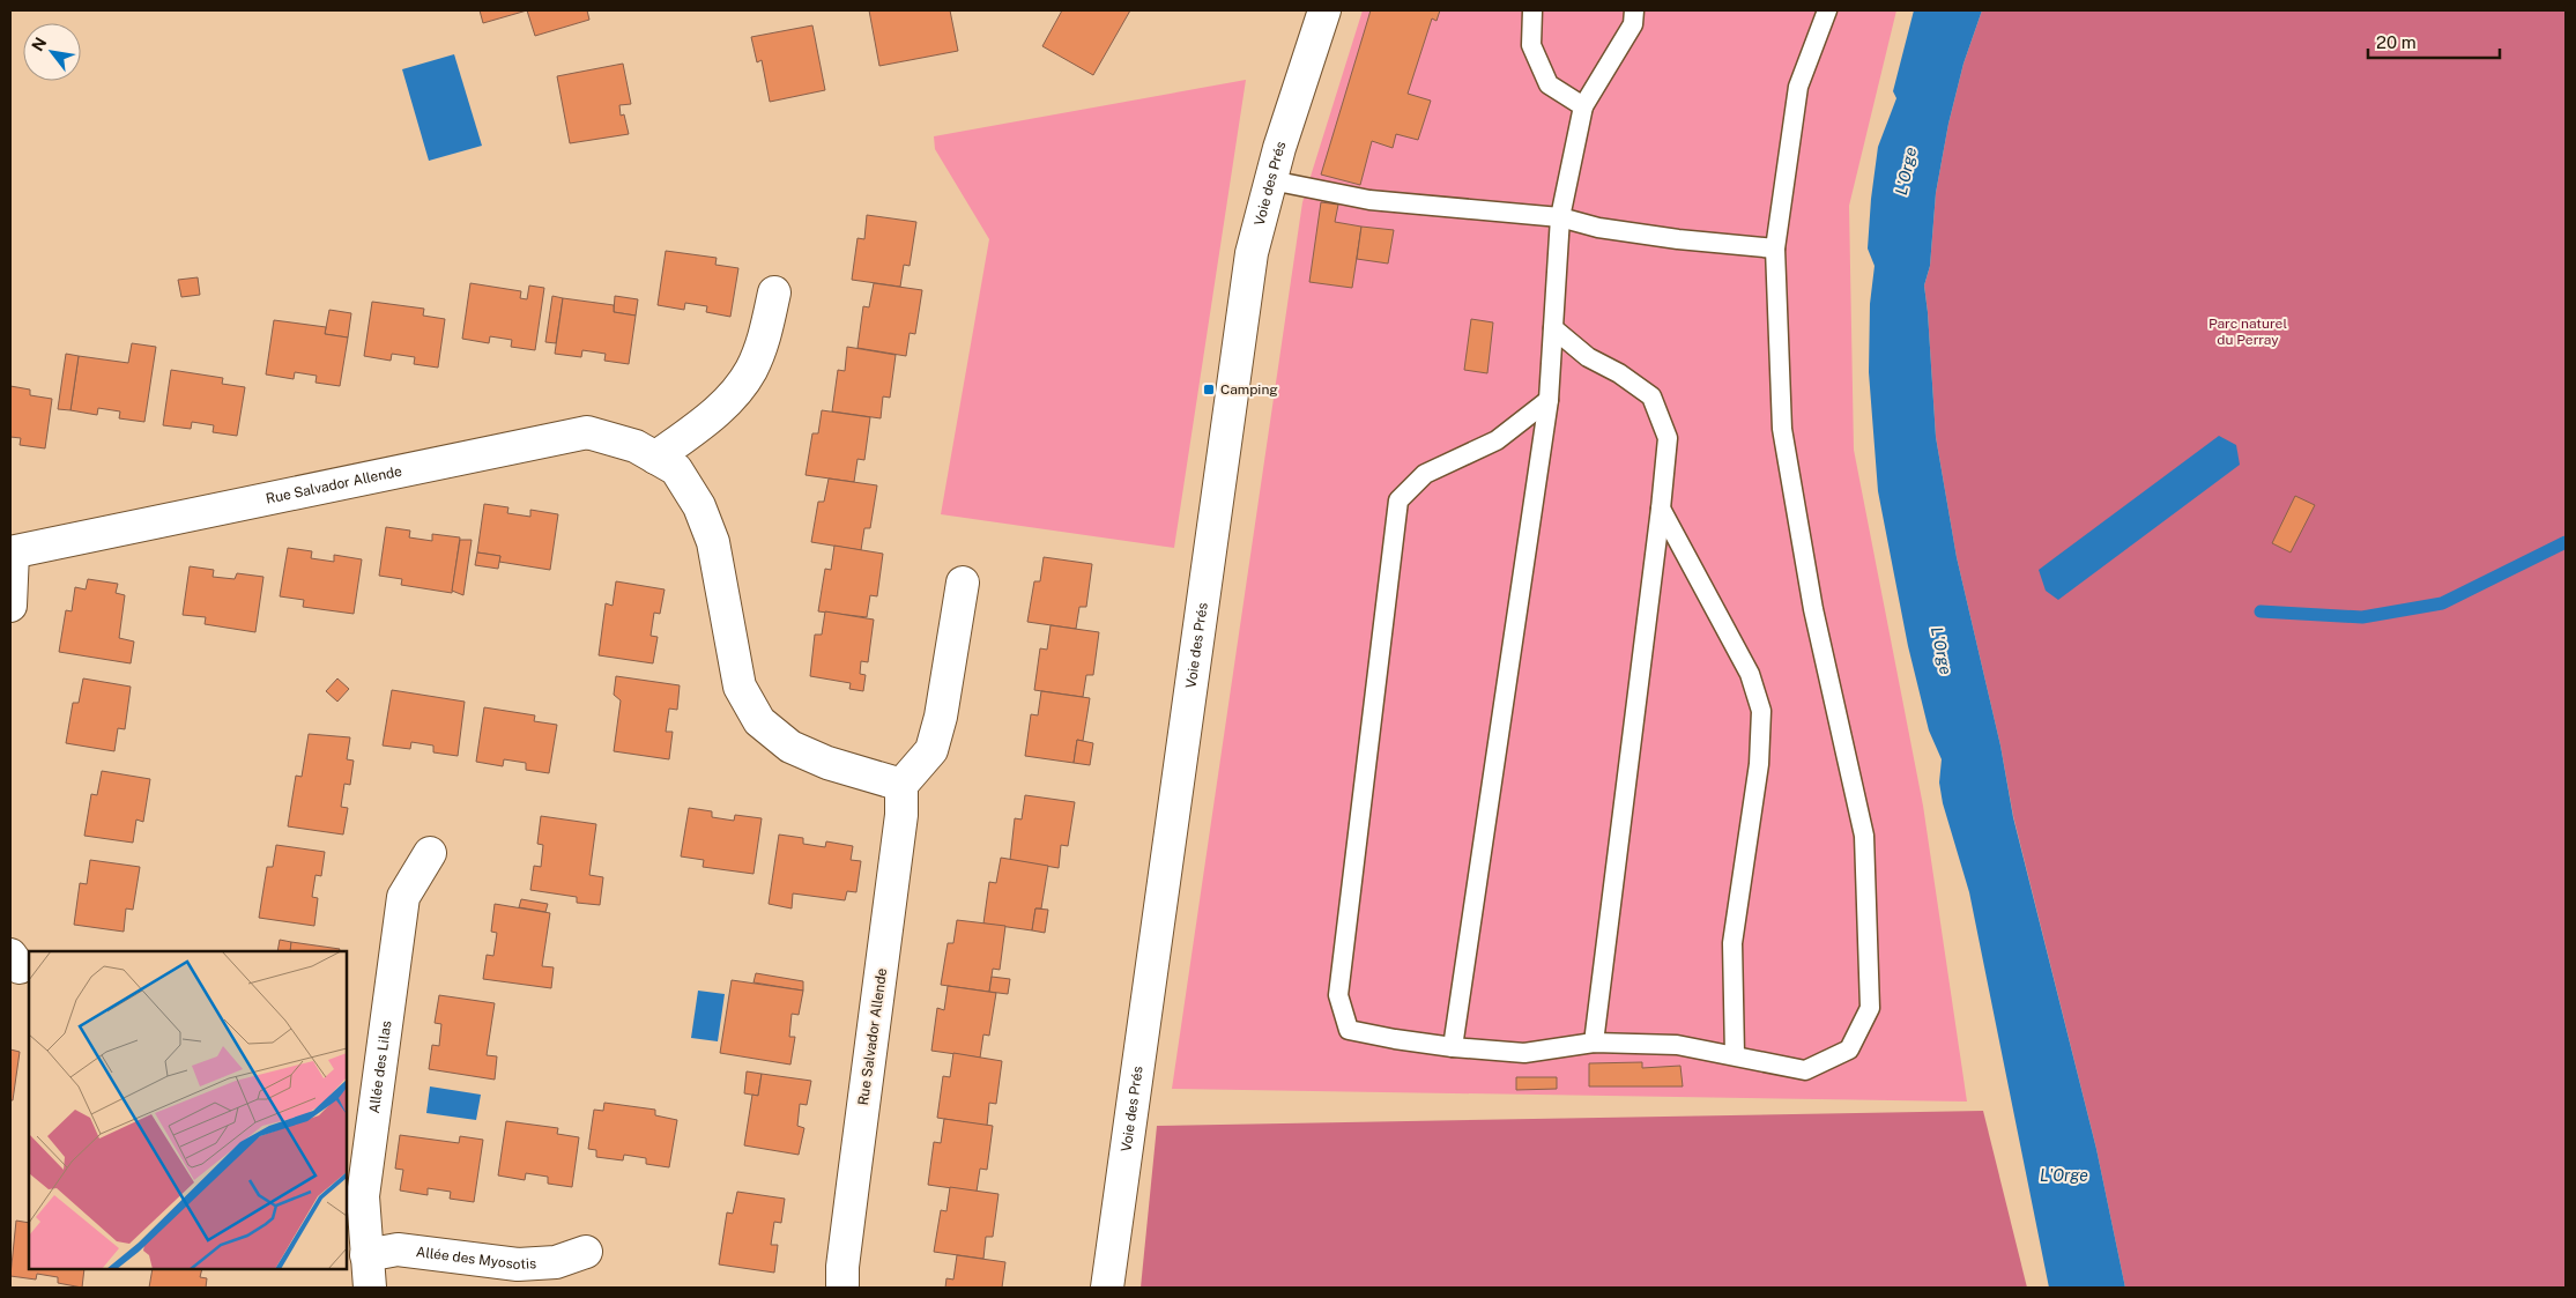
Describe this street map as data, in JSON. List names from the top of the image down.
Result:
{
  "streets": {
    "street": [
      "Voie des Prés",
      "Rue Salvador Allende",
      "Allée des Lilas",
      "Allée des Myosotis"
    ]
  },
  "crossings": [
    ["Allée des Lilas", "Allée des Myosotis"]
  ],
  "water": ["L'Orge"],
  "parks": ["Parc naturel du Perray"],
  "places": {
    "transit": ["Camping"]
  },
  "scale_bar": "20 m",
  "north": "top left"
}
